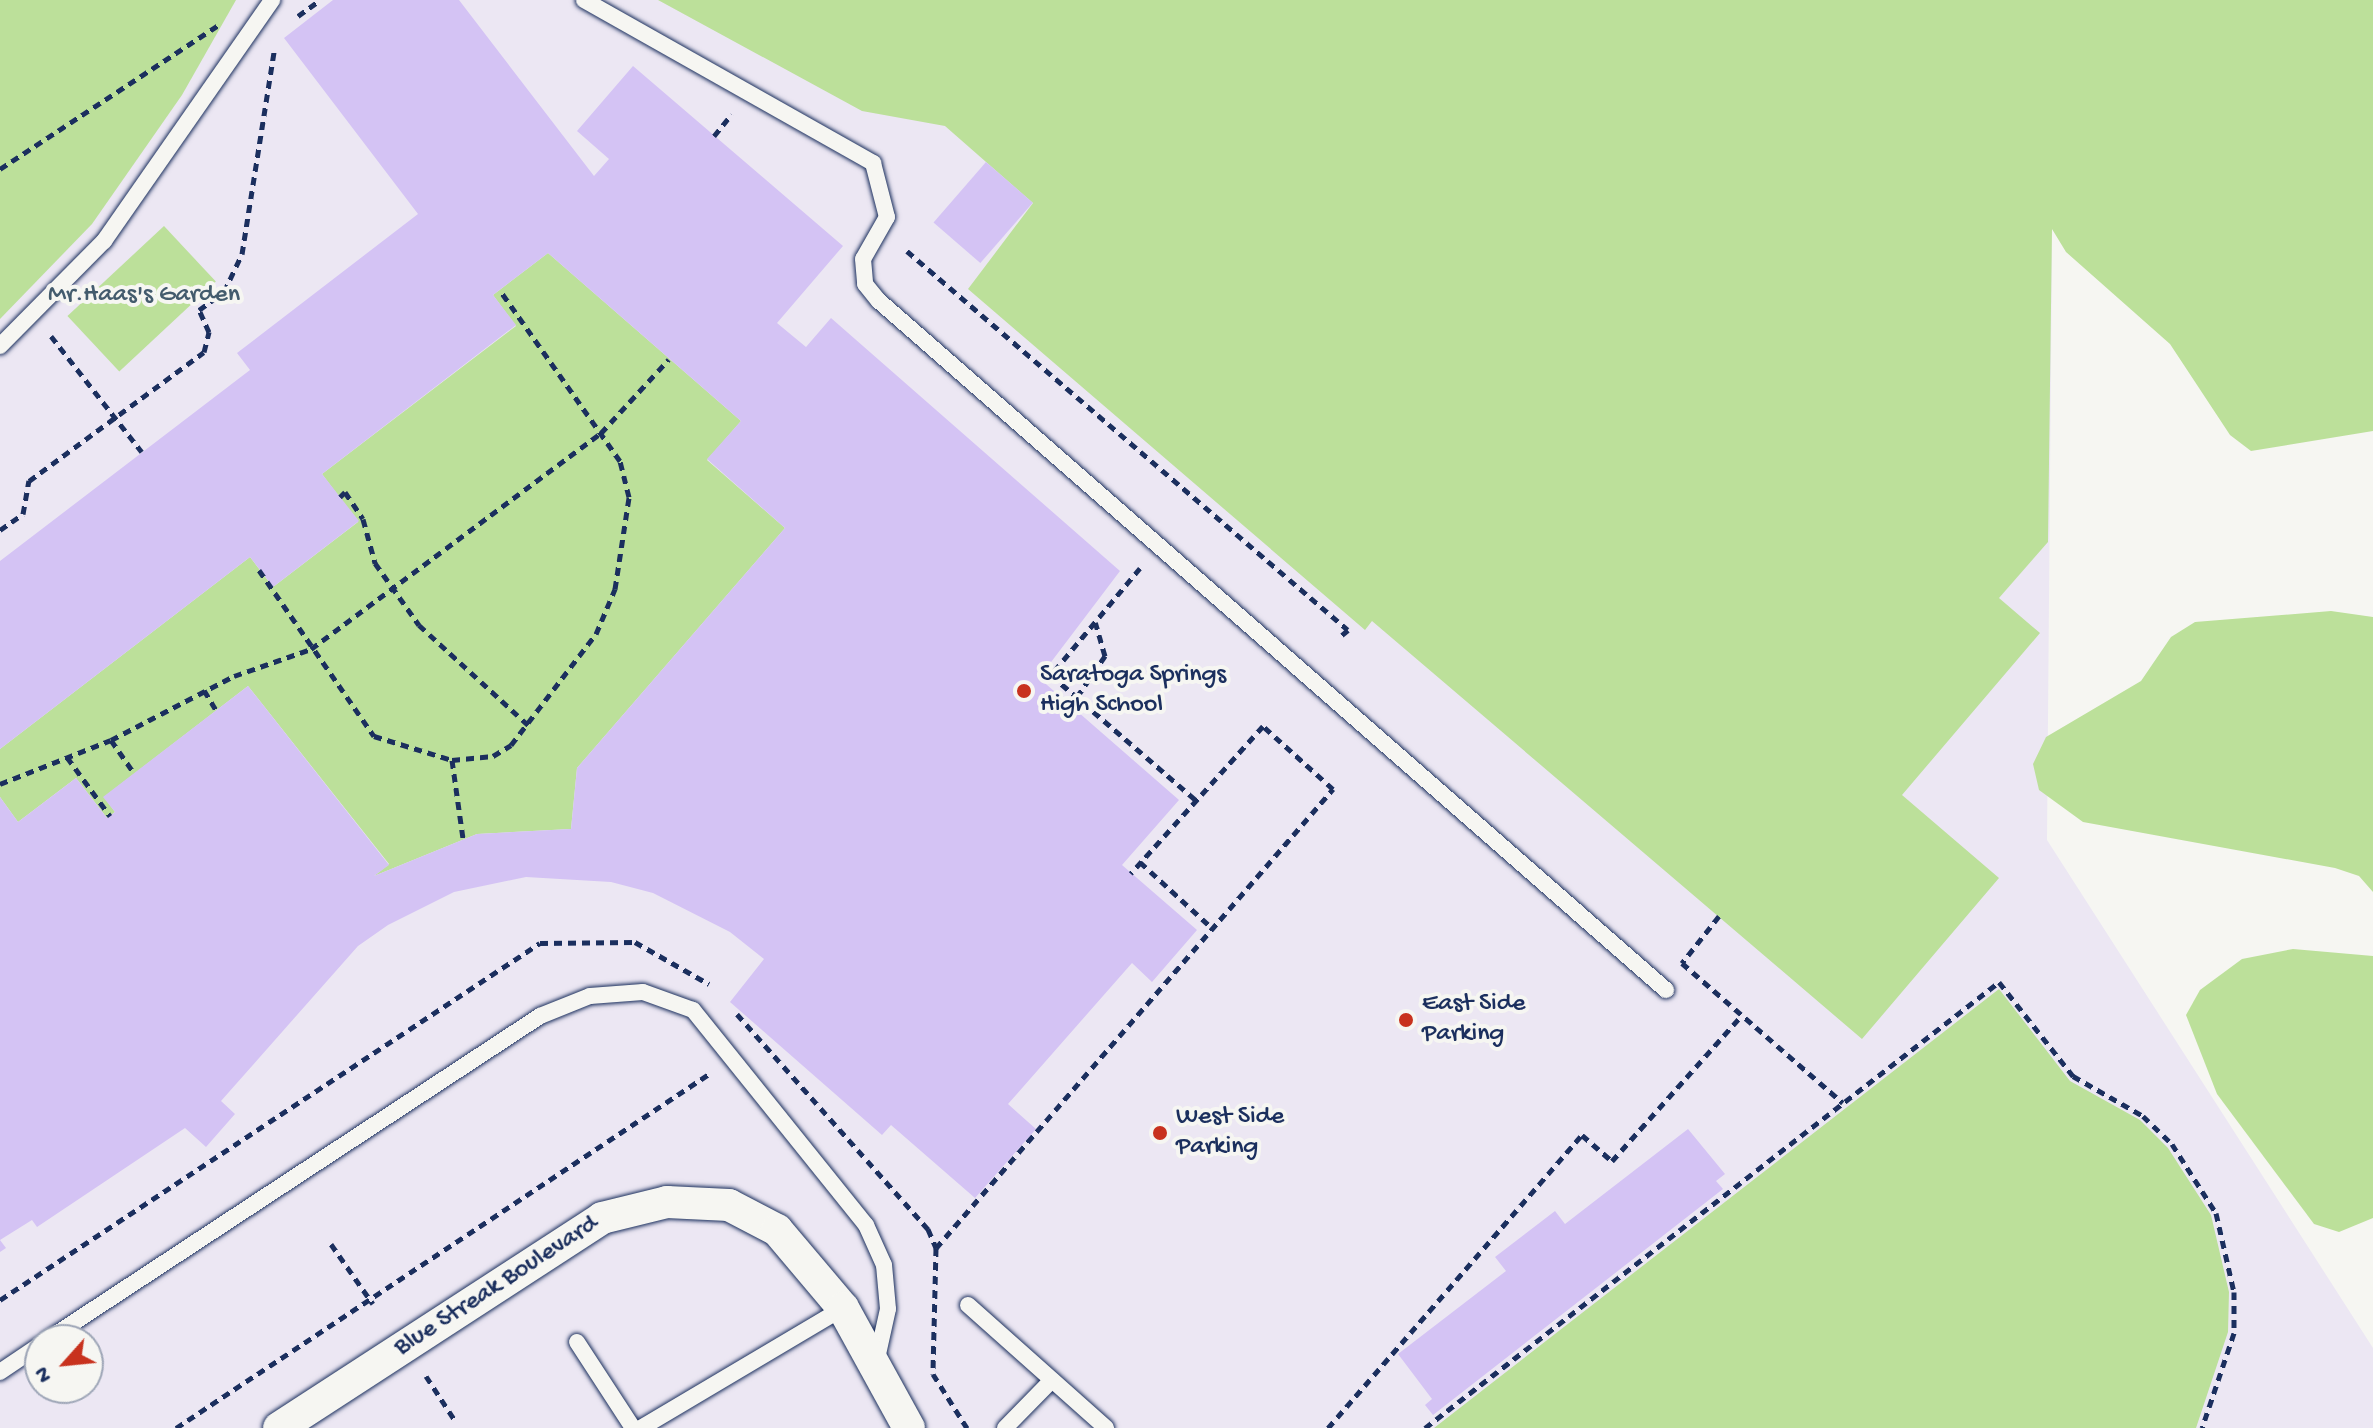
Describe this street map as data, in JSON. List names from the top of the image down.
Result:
{
  "streets": {
    "street": ["Blue Streak Boulevard"]
  },
  "parks": ["Mr.Haas's Garden"],
  "places": ["Saratoga Springs High School", "East Side Parking", "West Side Parking"],
  "north": "bottom left"
}
